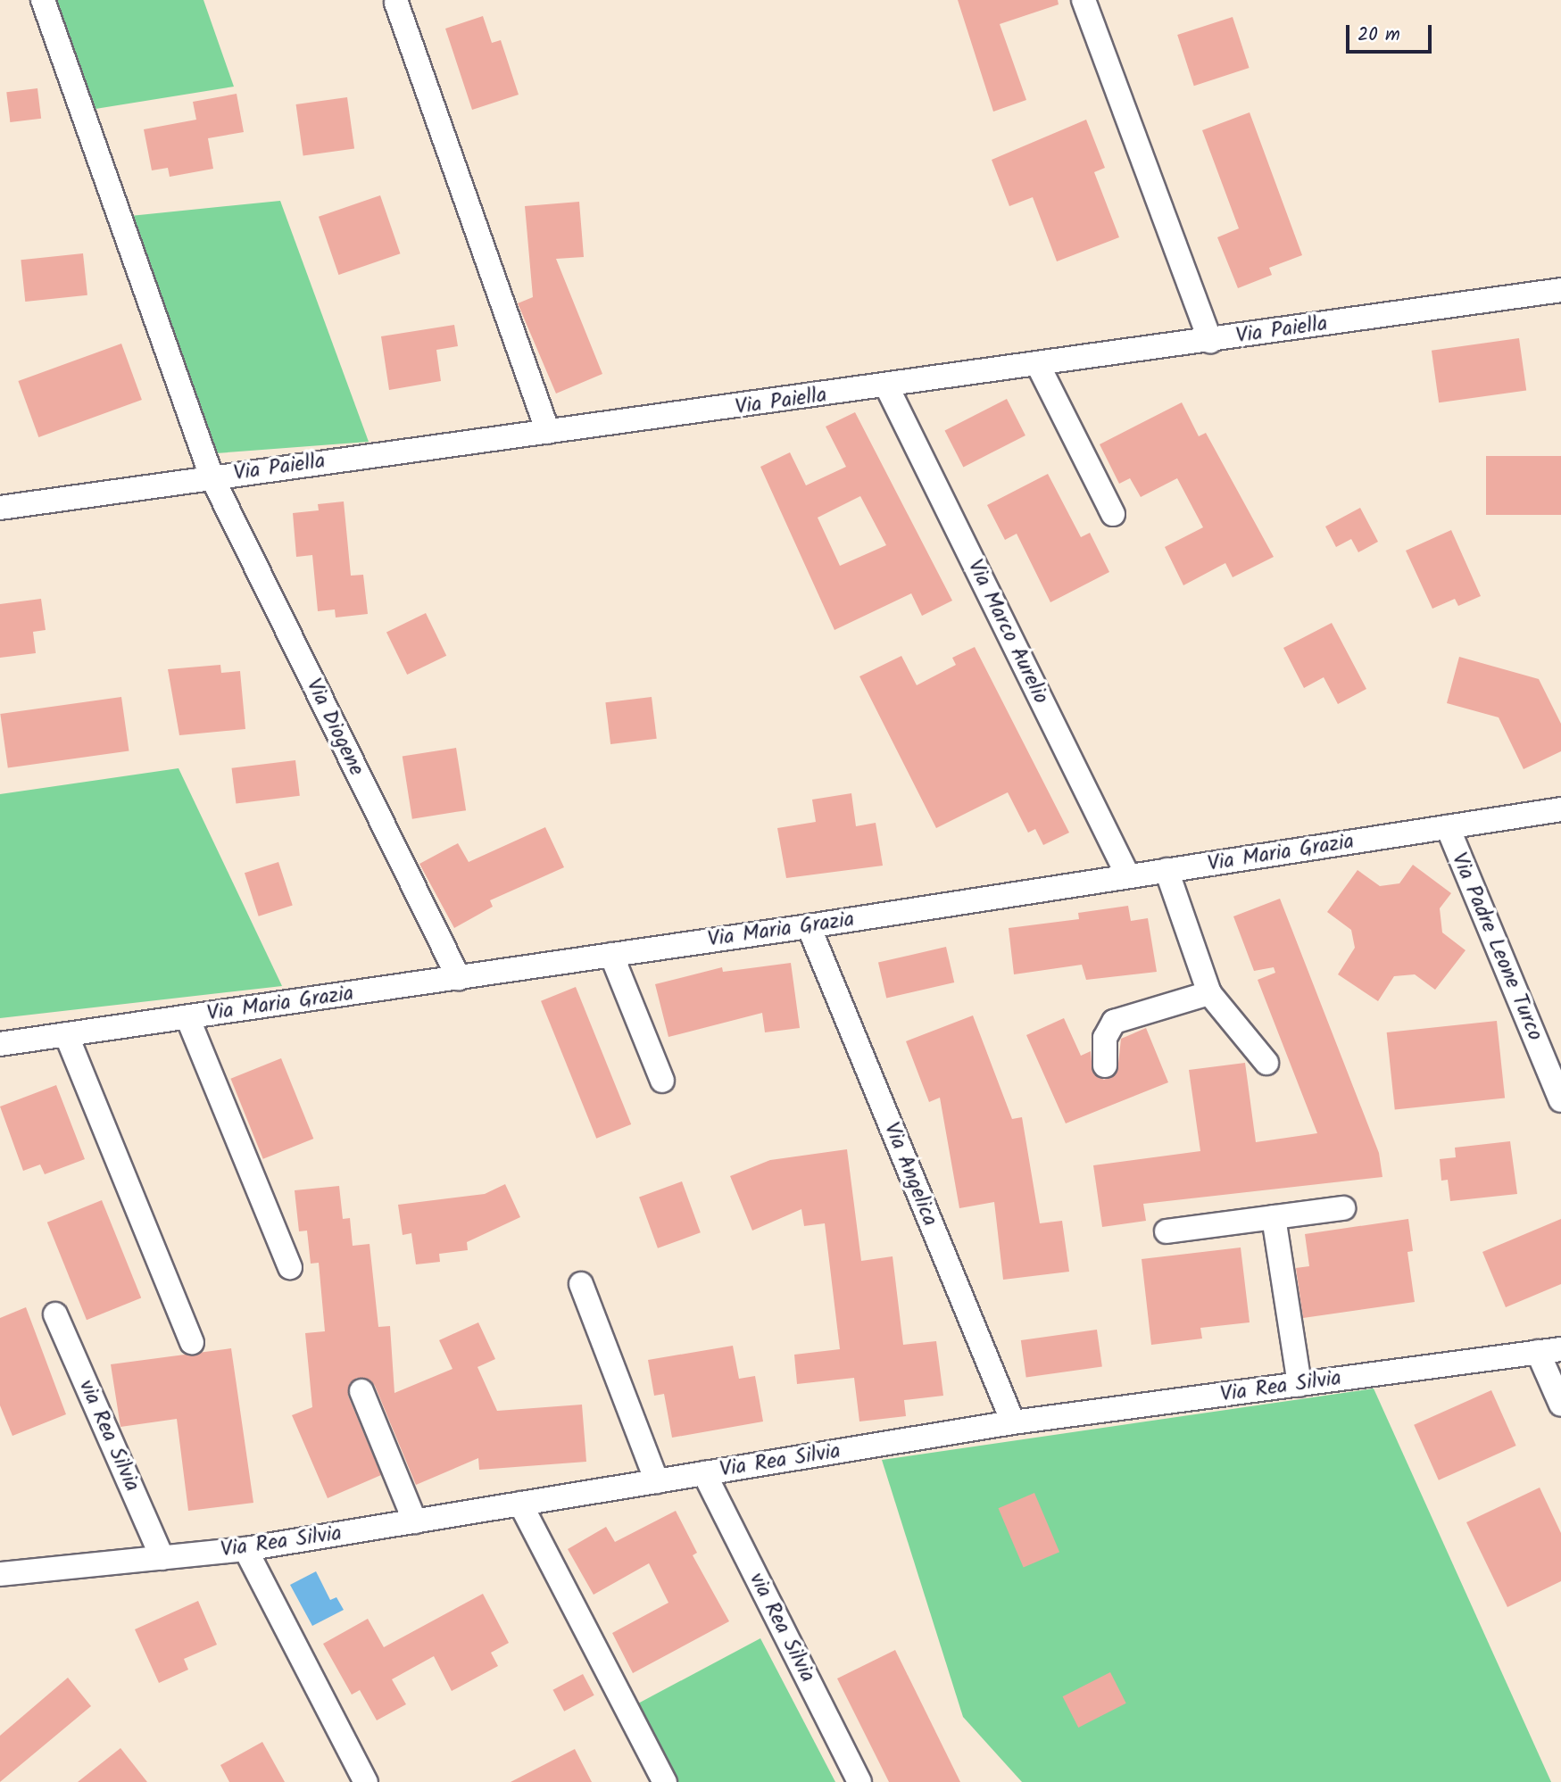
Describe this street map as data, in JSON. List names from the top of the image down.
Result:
{
  "streets": {
    "street": [
      "Via Paiella",
      "Via Marco Aurelio",
      "Via Diogene",
      "Via Maria Grazia",
      "Via Padre Leone Turco",
      "Via Angelica",
      "Via Rea Silvia",
      "via Rea Silvia"
    ]
  },
  "crossings": [
    ["Via Paiella", "Via Marco Aurelio"],
    ["Via Paiella", "Via Diogene"],
    ["Via Marco Aurelio", "Via Maria Grazia"],
    ["Via Diogene", "Via Maria Grazia"],
    ["Via Maria Grazia", "Via Padre Leone Turco"],
    ["Via Maria Grazia", "Via Angelica"],
    ["Via Angelica", "Via Rea Silvia"],
    ["Via Rea Silvia", "via Rea Silvia"]
  ],
  "scale_bar": "20 m"
}
